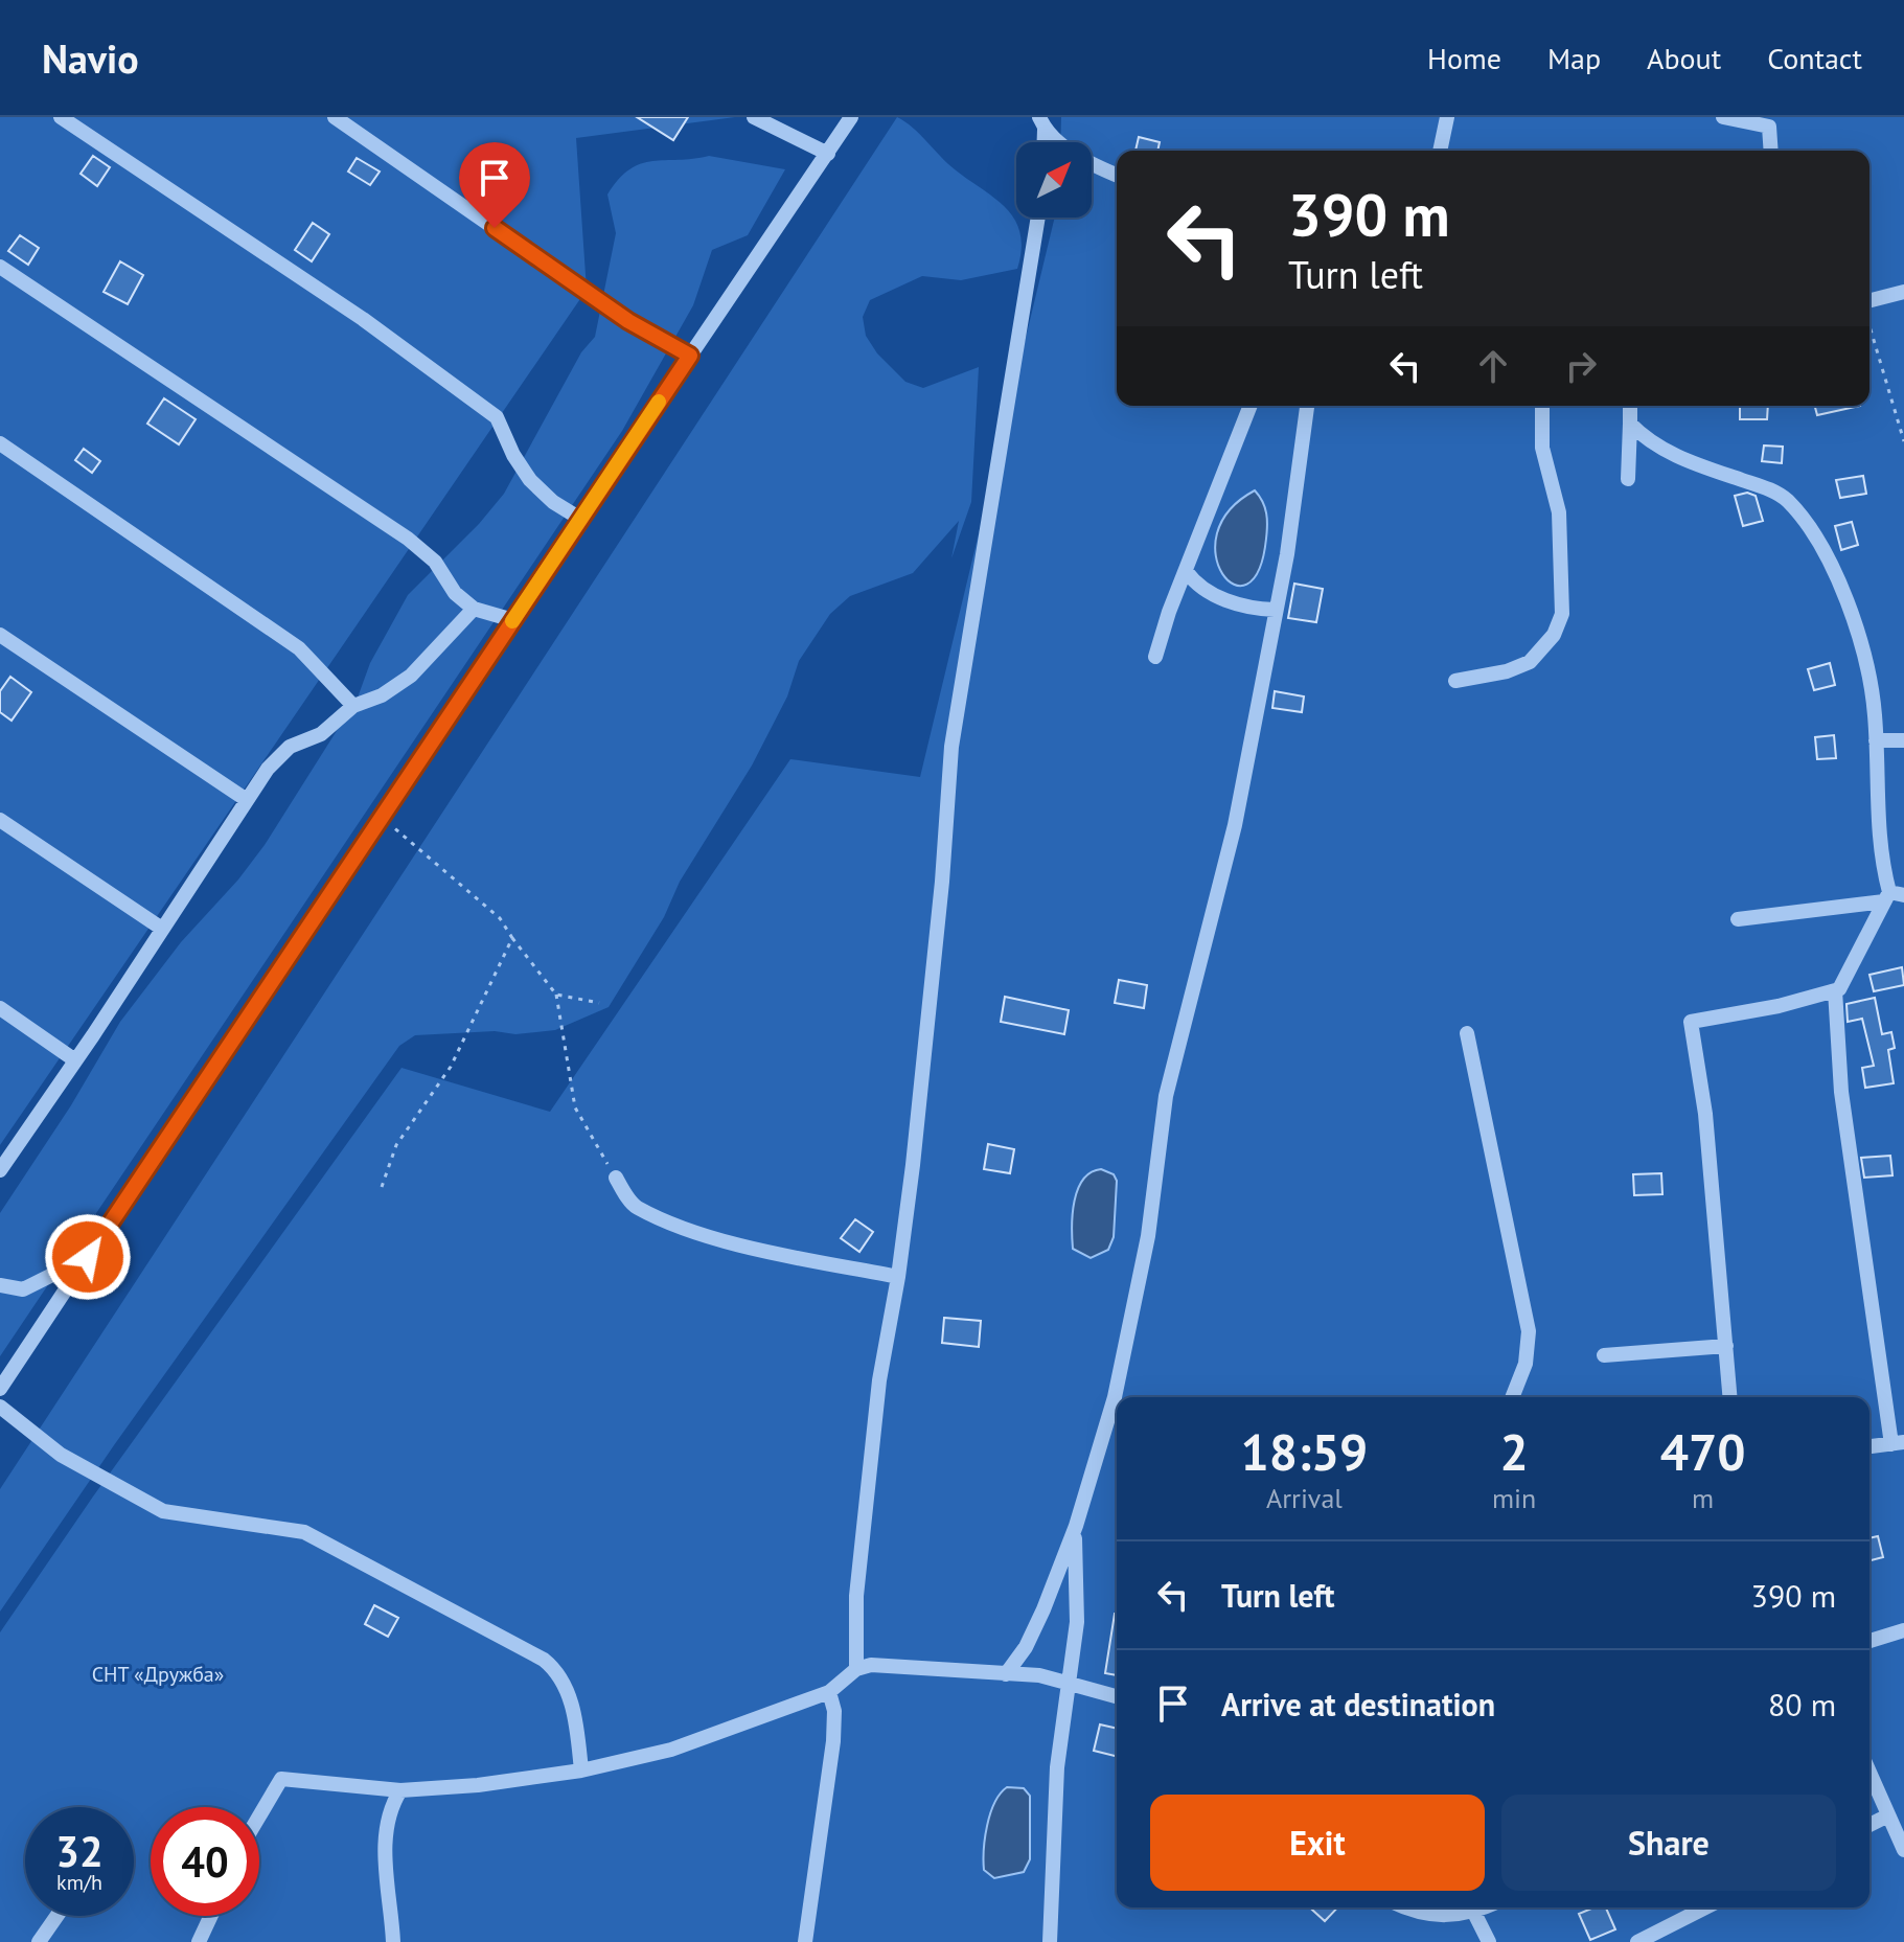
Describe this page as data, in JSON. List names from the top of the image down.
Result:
{
  "parks": ["СНТ «Дружба»"],
  "north": "top right",
  "page": {
    "header": "Navio",
    "nav": [
      "Home",
      "Map",
      "About",
      "Contact"
    ],
    "turn": ["390 m", "Turn left"],
    "eta": [
      "18:59",
      "Arrival",
      "2",
      "min",
      "470",
      "m"
    ],
    "list": [
      {
        "name": "Turn left",
        "value": "390 m"
      },
      {
        "name": "Arrive at destination",
        "value": "80 m"
      }
    ],
    "buttons": ["Exit", "Share"],
    "speed": "32 km/h",
    "limit": "40"
  }
}
